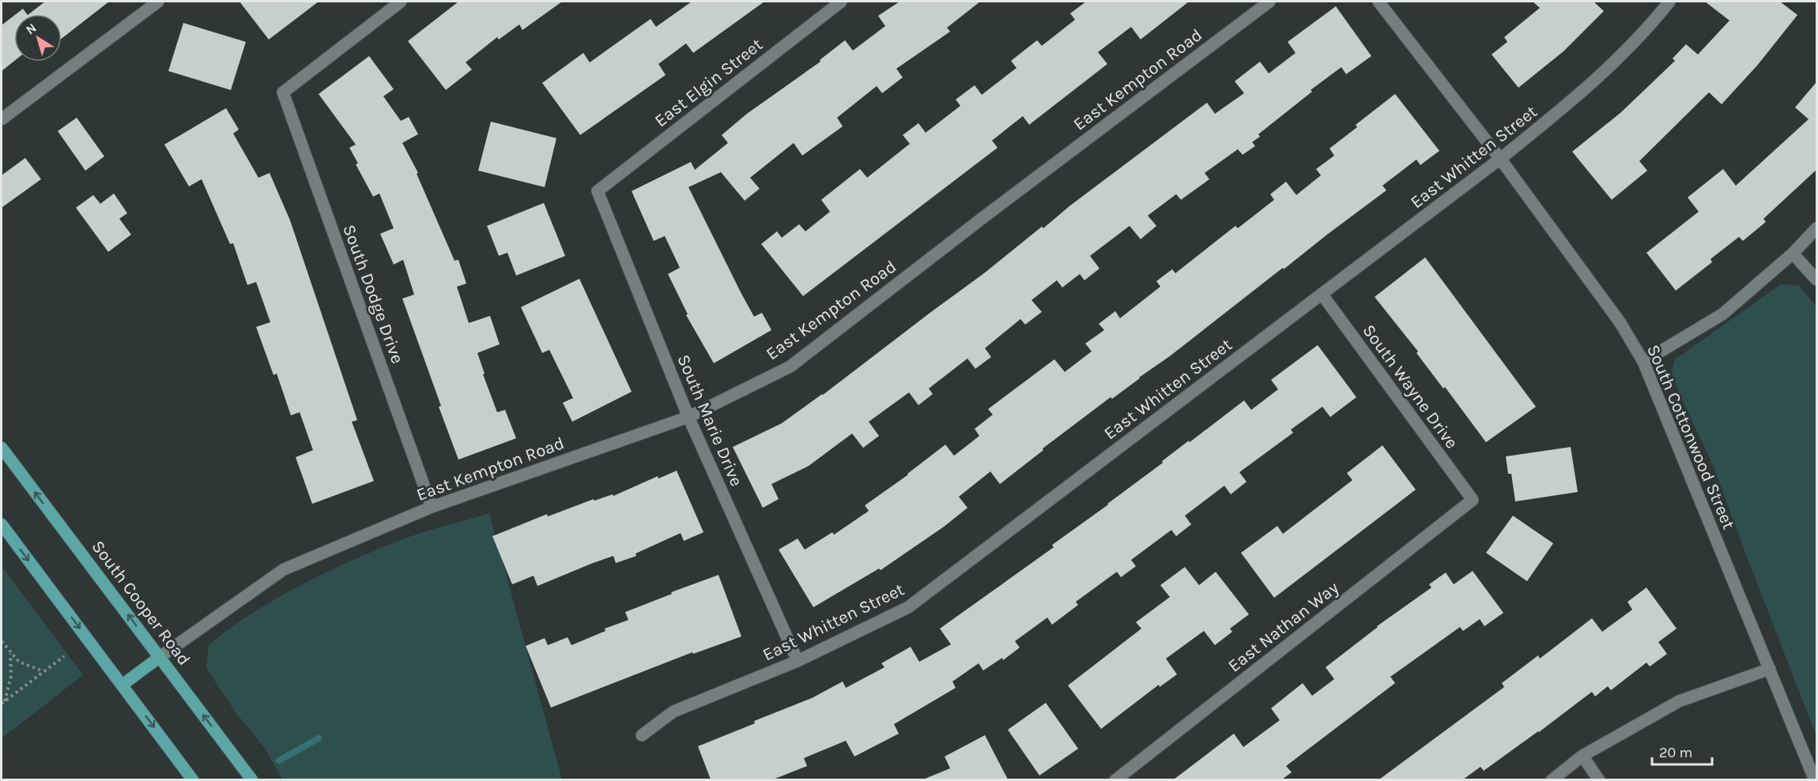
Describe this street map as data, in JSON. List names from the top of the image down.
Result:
{
  "streets": {
    "main road": ["South Cooper Road"],
    "street": [
      "East Kempton Road",
      "East Elgin Street",
      "East Whitten Street",
      "South Dodge Drive",
      "South Wayne Drive",
      "South Marie Drive",
      "South Cottonwood Street",
      "East Nathan Way"
    ]
  },
  "crossings": [
    ["East Kempton Road", "South Dodge Drive"],
    ["East Kempton Road", "South Marie Drive"],
    ["East Kempton Road", "South Cooper Road"],
    ["East Elgin Street", "South Marie Drive"],
    ["East Whitten Street", "South Wayne Drive"],
    ["East Whitten Street", "South Marie Drive"],
    ["East Whitten Street", "South Cottonwood Street"],
    ["South Wayne Drive", "East Nathan Way"]
  ],
  "scale_bar": "20 m",
  "north": "top left"
}
